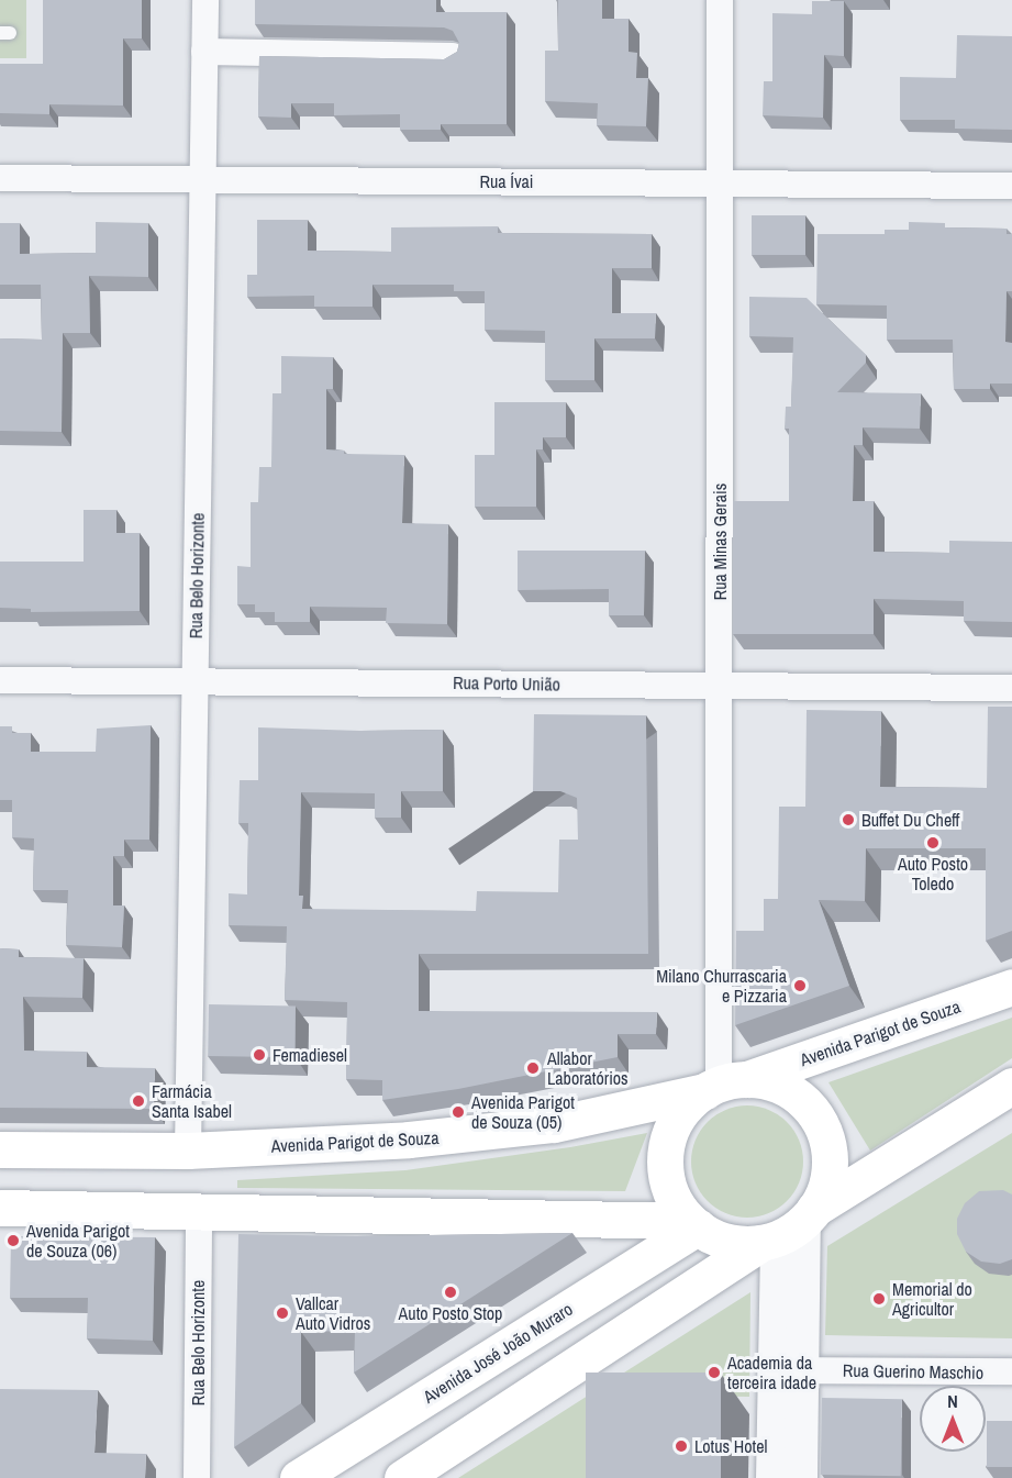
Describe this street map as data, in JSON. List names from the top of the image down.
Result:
{
  "streets": {
    "main road": ["Avenida Parigot de Souza", "Avenida José João Muraro"],
    "street": [
      "Rua Ívai",
      "Rua Minas Gerais",
      "Rua Belo Horizonte",
      "Rua Porto União",
      "Rua Guerino Maschio"
    ]
  },
  "crossings": [
    ["Rua Ívai", "Rua Minas Gerais"],
    ["Rua Ívai", "Rua Belo Horizonte"],
    ["Rua Minas Gerais", "Rua Porto União"],
    ["Rua Minas Gerais", "Avenida Parigot de Souza"],
    ["Rua Minas Gerais", "Avenida José João Muraro"],
    ["Rua Belo Horizonte", "Rua Porto União"],
    ["Rua Belo Horizonte", "Avenida Parigot de Souza"],
    ["Avenida Parigot de Souza", "Avenida José João Muraro"]
  ],
  "places": [
    "Buffet Du Cheff",
    "Auto Posto Toledo",
    "Milano Churrascaria e Pizzaria",
    "Femadiesel",
    "Allabor Laboratórios",
    "Farmácia Santa Isabel",
    "Avenida Parigot de Souza (05)",
    "Avenida Parigot de Souza (06)",
    "Auto Posto Stop",
    "Memorial do Agricultor",
    "Vallcar Auto Vidros",
    "Academia da terceira idade",
    "Lotus Hotel"
  ],
  "north": "top"
}
